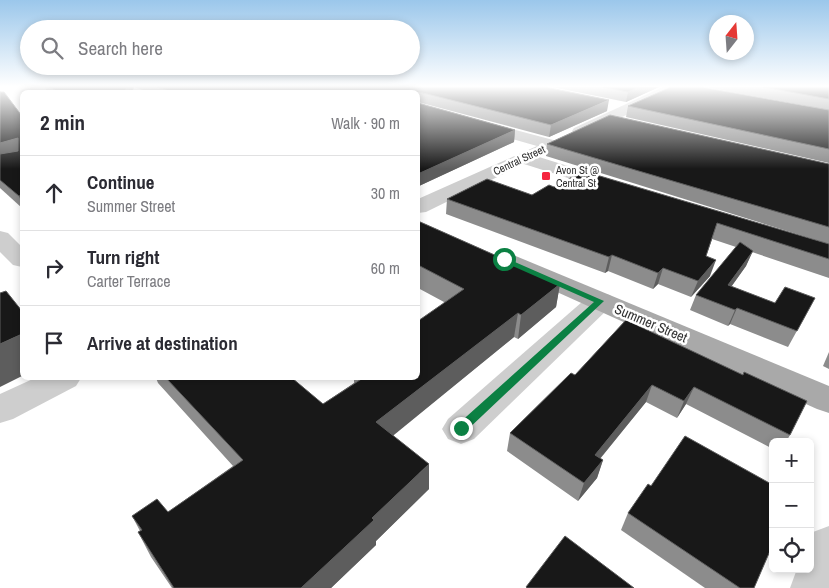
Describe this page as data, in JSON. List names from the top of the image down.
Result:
{
  "streets": {
    "main road": ["Summer Street"],
    "street": ["Central Street"]
  },
  "places": {
    "transit": ["Avon St @ Central St"]
  },
  "north": "top",
  "page": {
    "search": "Search here",
    "heading": ["2 min", "Walk · 90 m"],
    "list": [
      ["Continue", "Summer Street", "30 m"],
      ["Turn right", "Carter Terrace", "60 m"],
      "Arrive at destination"
    ],
    "map_buttons": ["+", "−"]
  }
}
